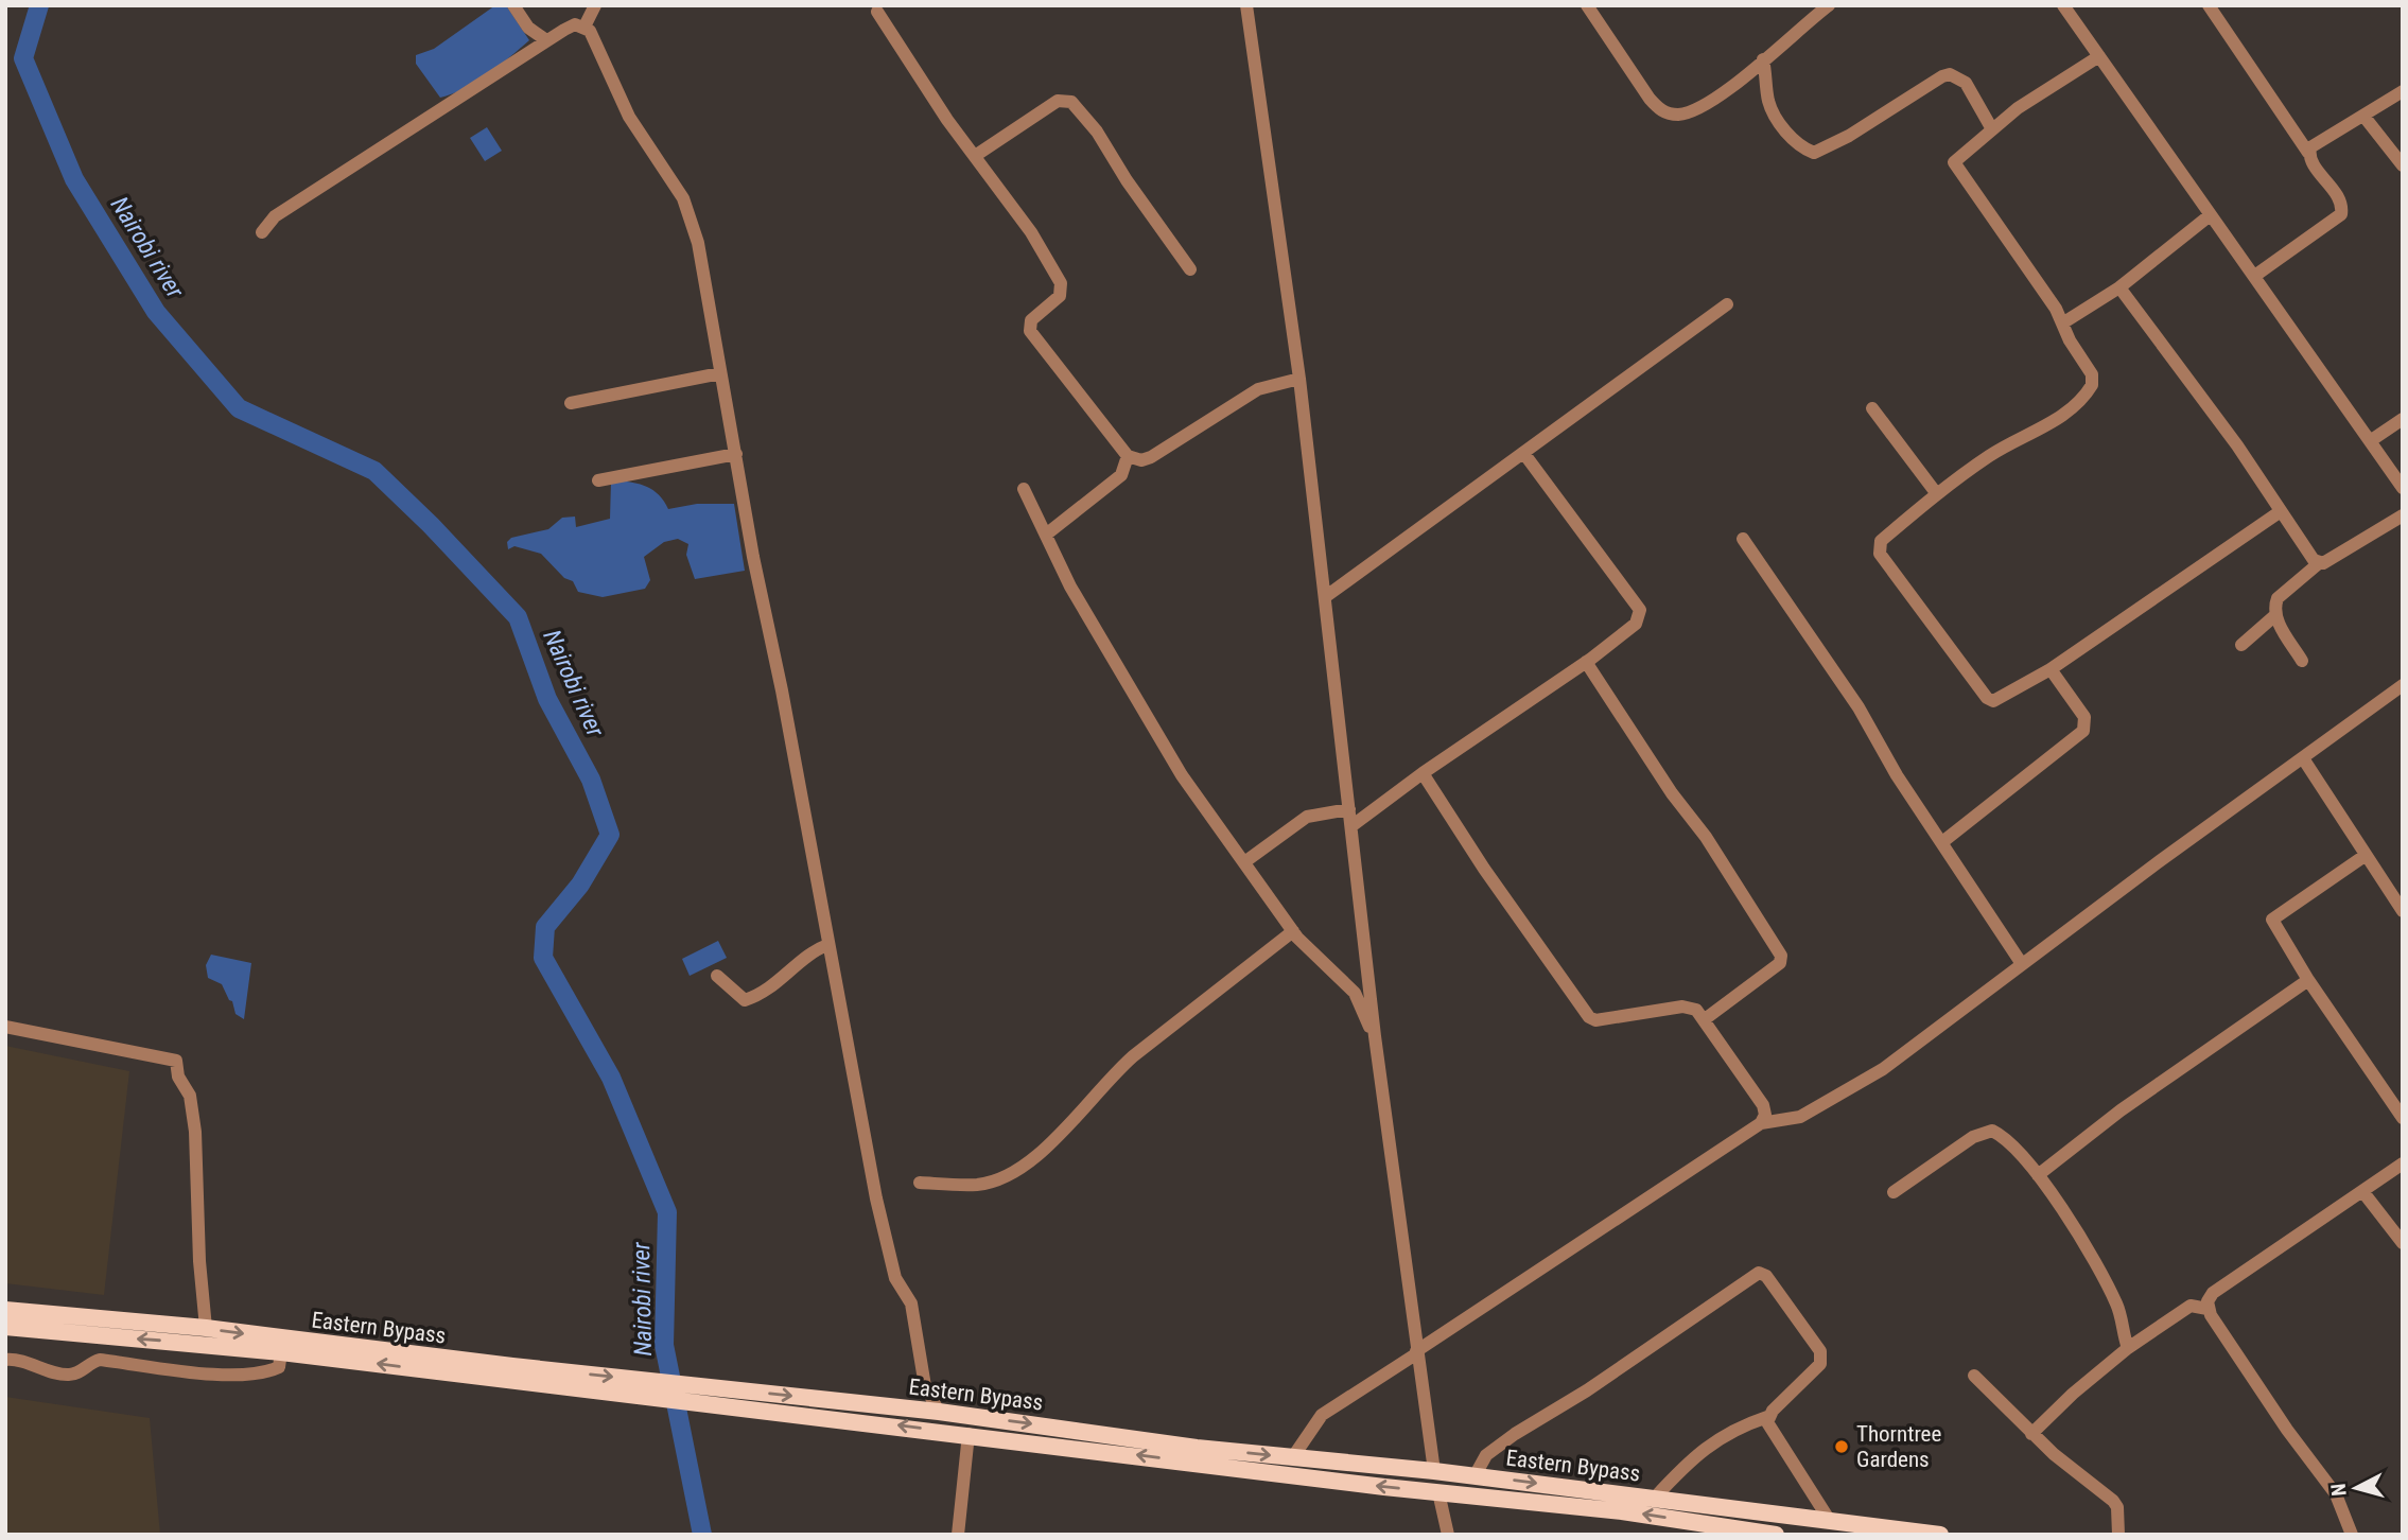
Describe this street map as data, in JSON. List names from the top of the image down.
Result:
{
  "streets": {
    "main road": ["Eastern Bypass"]
  },
  "water": ["Nairobi river"],
  "places": ["Thorntree Gardens"],
  "north": "left"
}
